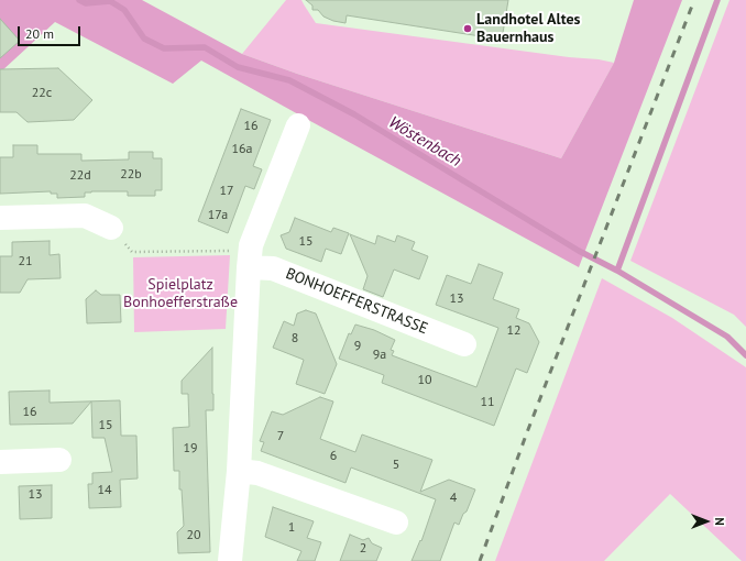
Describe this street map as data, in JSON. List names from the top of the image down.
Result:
{
  "streets": {
    "street": ["BONHOEFFERSTRASSE"]
  },
  "water": ["Wöstenbach"],
  "parks": ["Spielplatz Bonhoefferstraße"],
  "places": ["Landhotel Altes Bauernhaus"],
  "house_numbers": [
    "22c",
    "16",
    "16a",
    "22b",
    "22d",
    "17",
    "17a",
    "15",
    "21",
    "13",
    "12",
    "8",
    "9",
    "9a",
    "10",
    "11",
    "16",
    "15",
    "7",
    "19",
    "6",
    "5",
    "14",
    "13",
    "4",
    "1",
    "20",
    "2"
  ],
  "scale_bar": "20 m",
  "north": "right"
}
